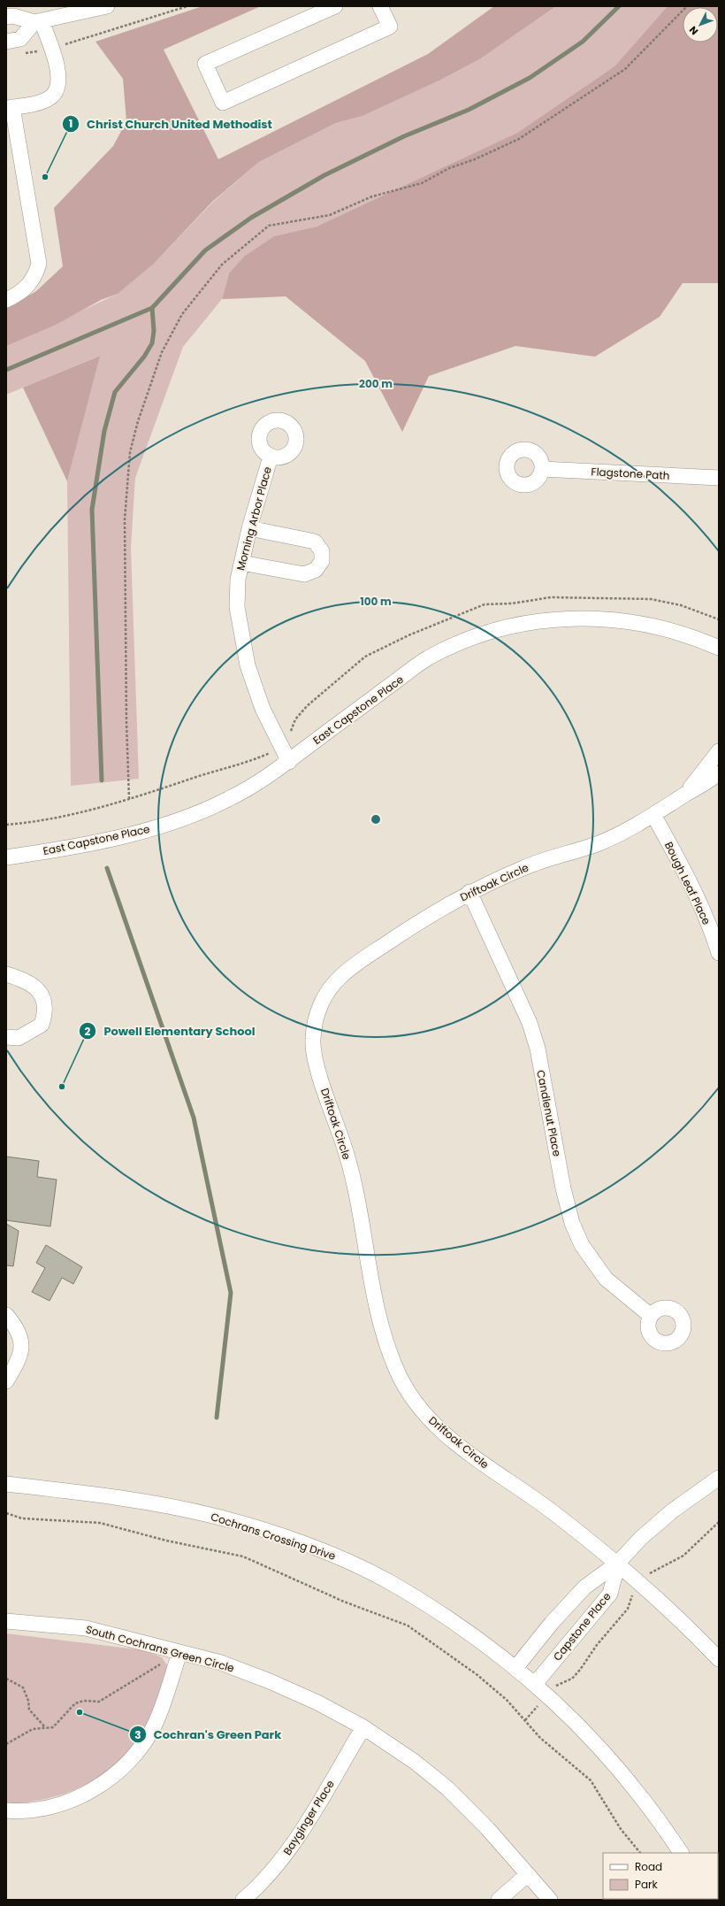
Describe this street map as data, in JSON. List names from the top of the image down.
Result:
{
  "streets": {
    "street": [
      "Flagstone Path",
      "Morning Arbor Place",
      "East Capstone Place",
      "Driftoak Circle",
      "Bough Leaf Place",
      "Candlenut Place",
      "Cochrans Crossing Drive",
      "Capstone Place",
      "South Cochrans Green Circle",
      "Bayginger Place"
    ]
  },
  "crossings": [
    ["Morning Arbor Place", "East Capstone Place"],
    ["Driftoak Circle", "Bough Leaf Place"],
    ["Driftoak Circle", "Candlenut Place"],
    ["Driftoak Circle", "Capstone Place"],
    ["Cochrans Crossing Drive", "Capstone Place"],
    ["South Cochrans Green Circle", "Bayginger Place"]
  ],
  "places": ["Christ Church United Methodist", "Powell Elementary School", "Cochran's Green Park"],
  "legend": ["Road", "Park"],
  "north": "bottom left",
  "rings": ["200 m", "100 m"]
}
